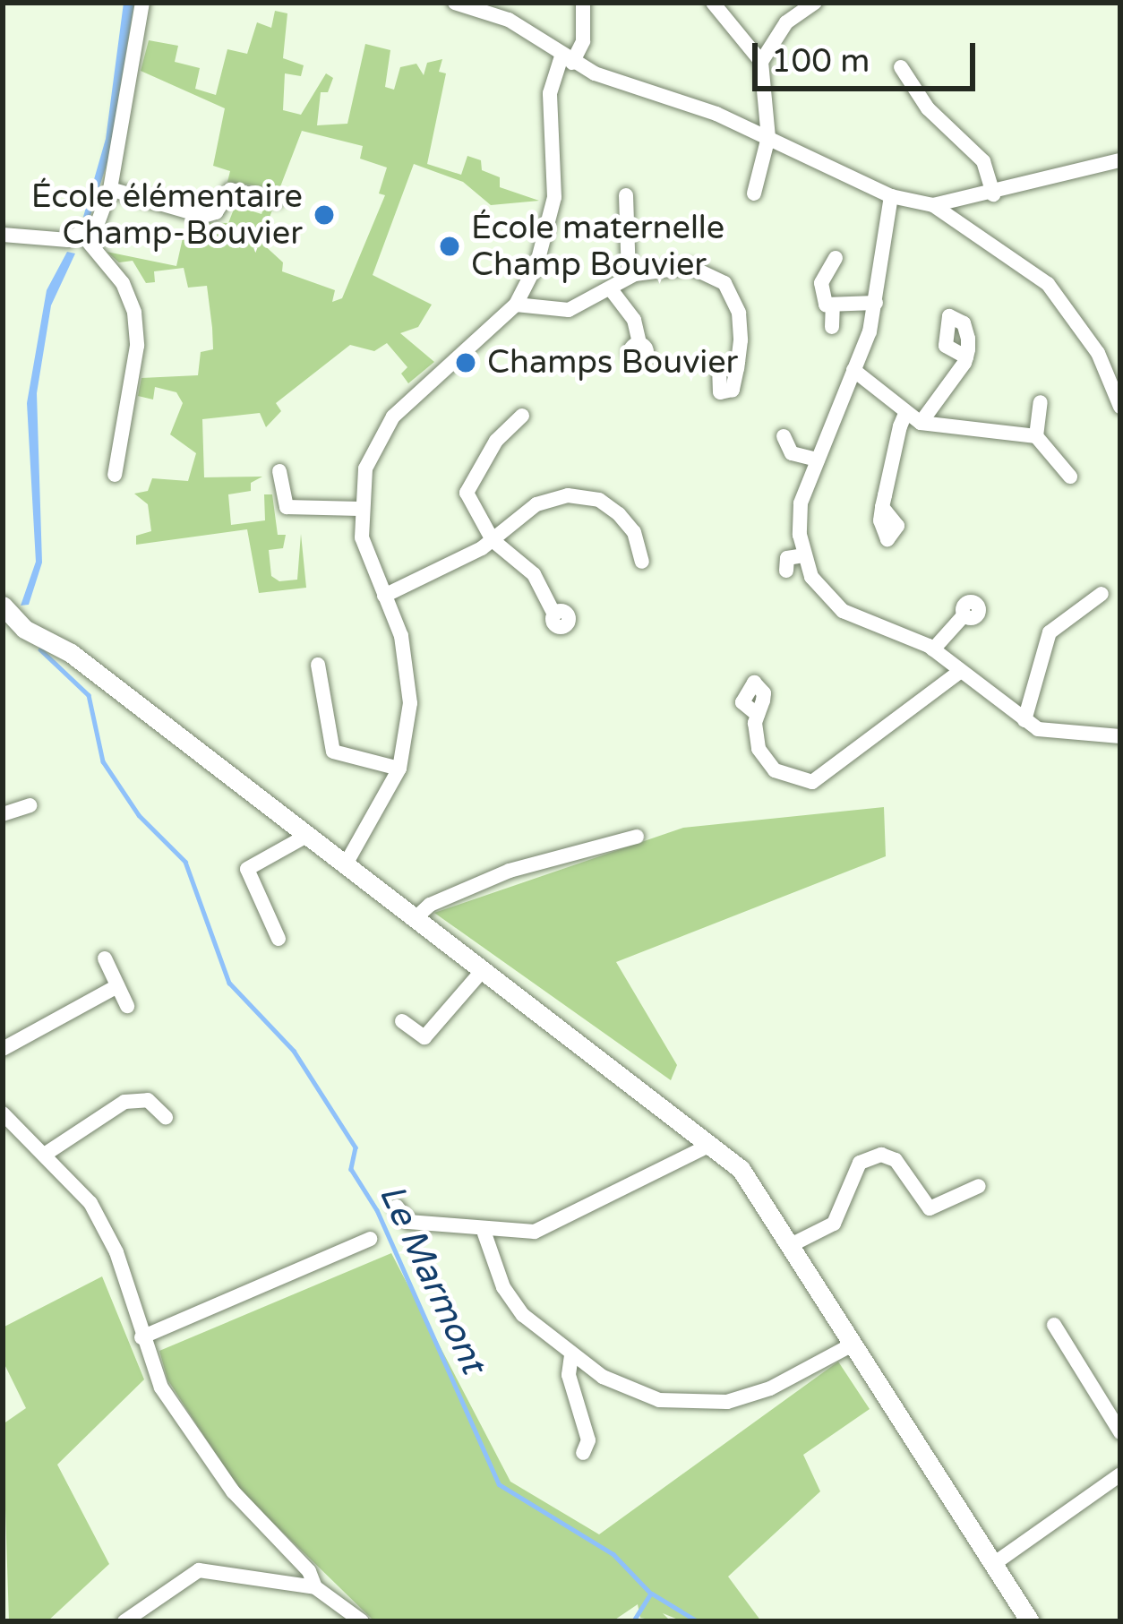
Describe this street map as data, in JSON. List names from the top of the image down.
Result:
{
  "water": ["Le Marmont"],
  "places": ["École élémentaire Champ-Bouvier", "École maternelle Champ Bouvier", "Champs Bouvier"],
  "scale_bar": "100 m"
}
